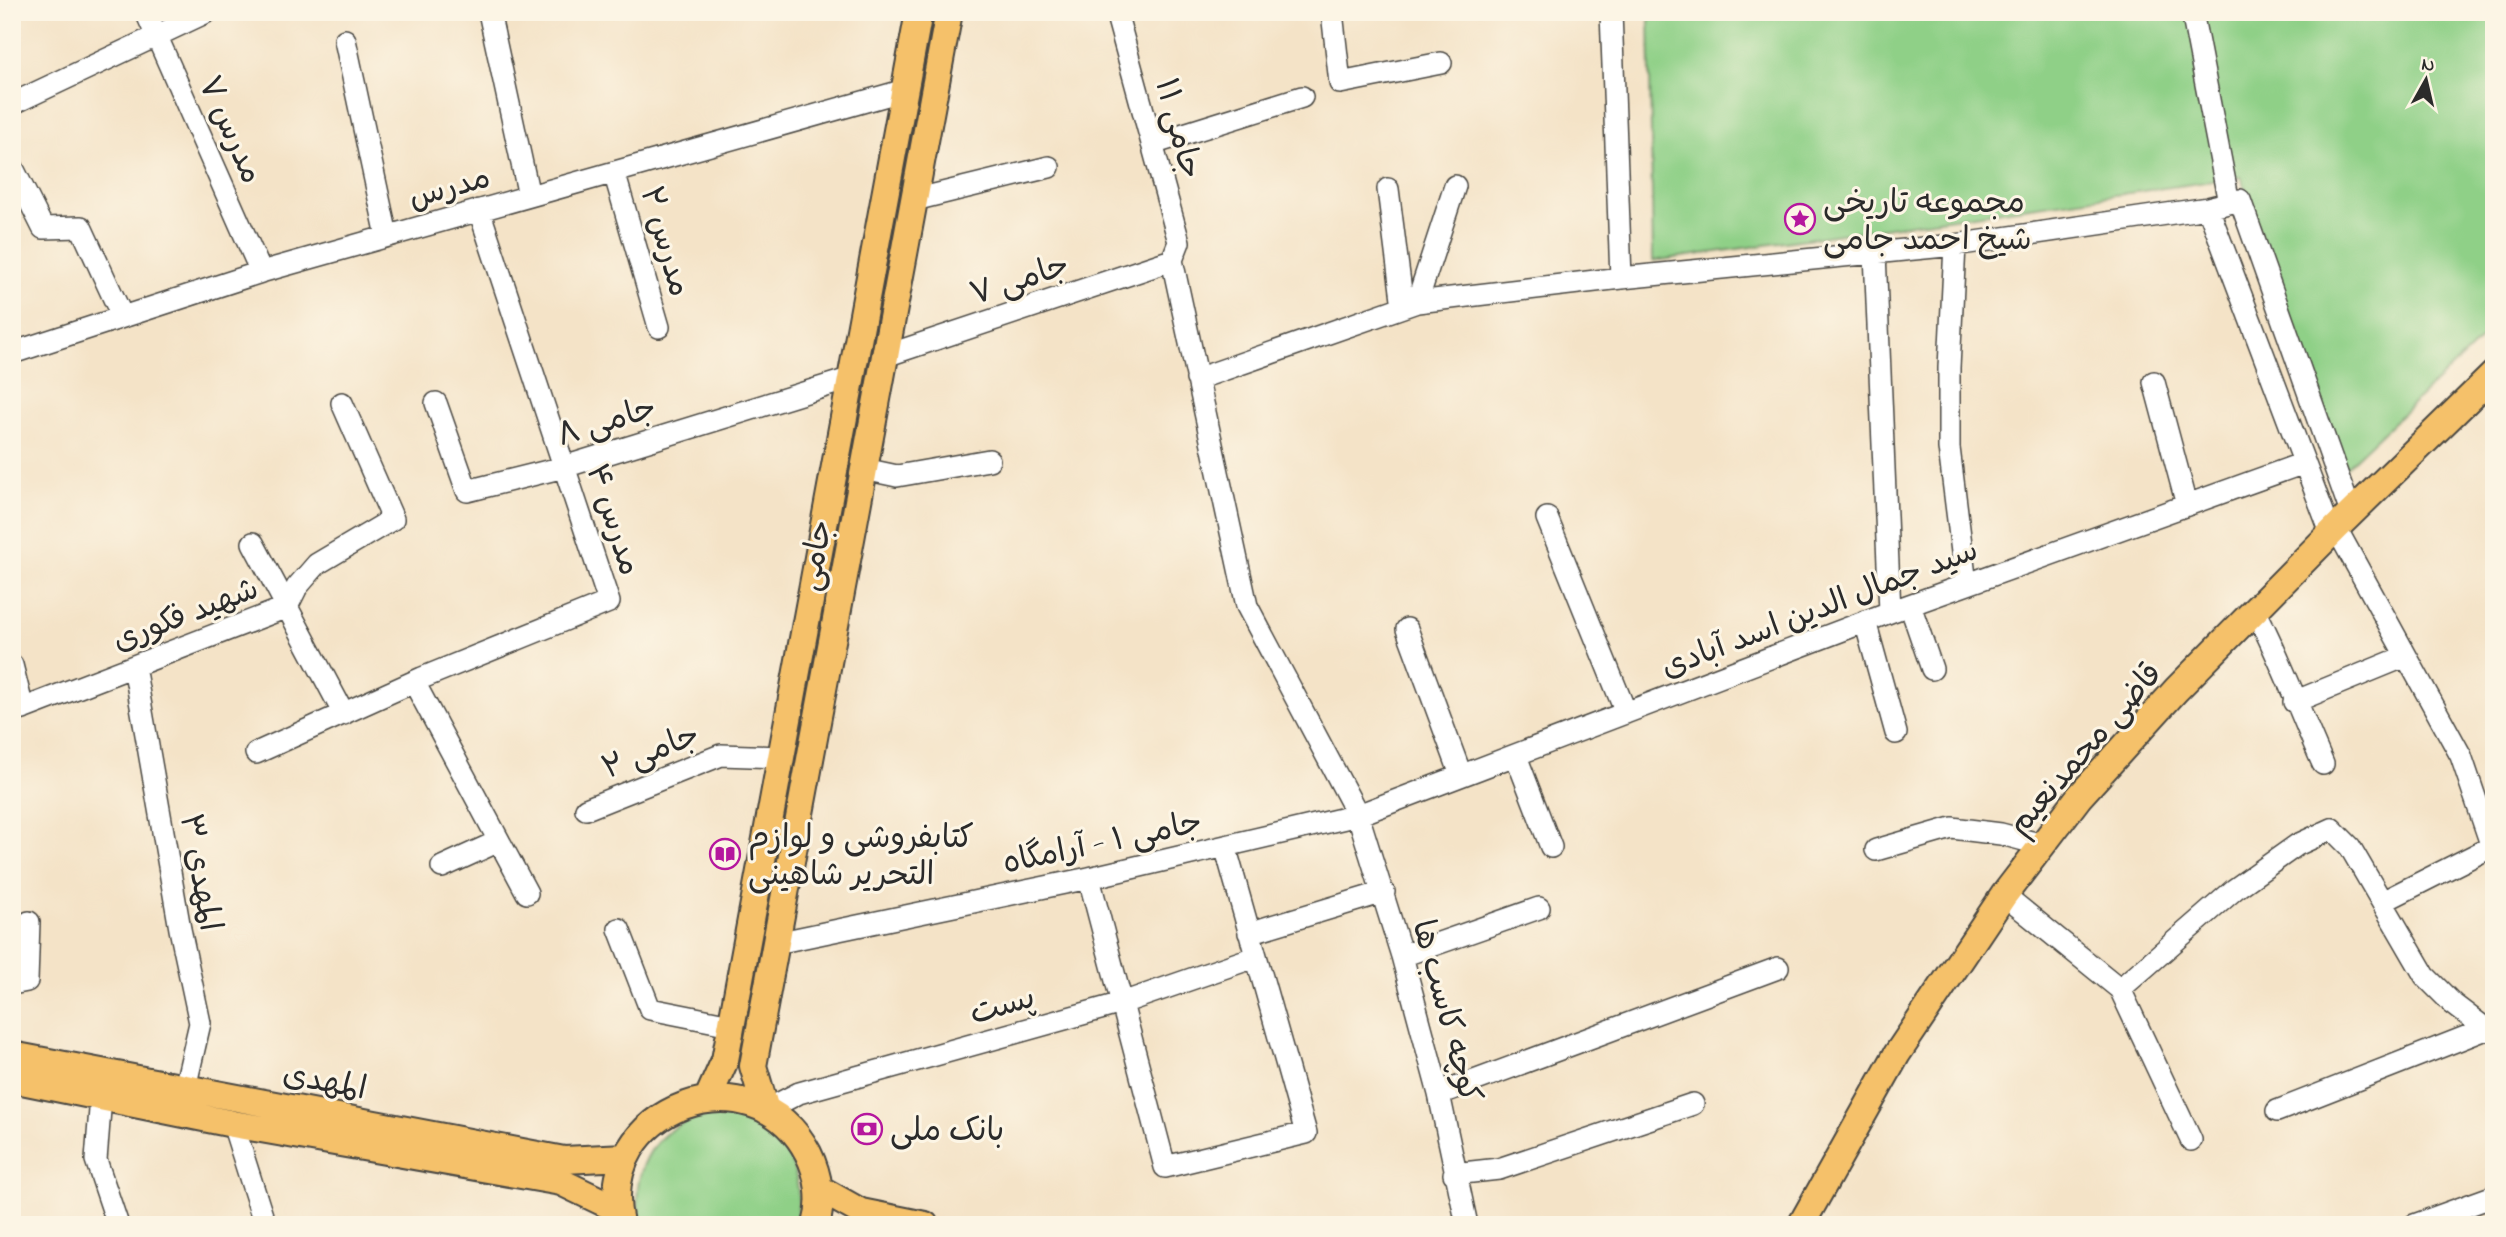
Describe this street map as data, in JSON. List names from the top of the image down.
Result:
{
  "streets": {
    "main road": ["جامی", "قاضی محمدنعیم", "المهدی"],
    "street": [
      "جامی ۱۱",
      "مدرس ۷",
      "مدرس",
      "مدرس ۲",
      "جامی ۷",
      "جامی ۸",
      "مدرس ۴",
      "سید جمال الدین اسد آبادی",
      "شهید فکوری",
      "جامی ۲",
      "جامی ۱ - آرامگاه",
      "المهدی ۳",
      "پست",
      "کوچه کاسب ها"
    ]
  },
  "crossings": [
    ["جامی ۱۱", "جامی ۷"],
    ["جامی ۱۱", "کوچه کاسب ها"],
    ["مدرس ۷", "مدرس"],
    ["مدرس", "مدرس ۲"],
    ["مدرس", "مدرس ۴"],
    ["مدرس", "جامی"],
    ["جامی ۷", "جامی"],
    ["جامی ۸", "مدرس ۴"],
    ["جامی ۸", "جامی"],
    ["جامی", "جامی ۲"],
    ["جامی", "جامی ۱ - آرامگاه"],
    ["جامی", "پست"],
    ["سید جمال الدین اسد آبادی", "جامی ۱ - آرامگاه"],
    ["سید جمال الدین اسد آبادی", "کوچه کاسب ها"],
    ["شهید فکوری", "المهدی ۳"],
    ["جامی ۱ - آرامگاه", "کوچه کاسب ها"],
    ["المهدی ۳", "المهدی"]
  ],
  "places": {
    "place": ["مجموعه تاریخی شیخ احمد جامی"],
    "library": ["کتابفروشی و لوازم التحریر شاهینی"],
    "bank": ["بانک ملی"]
  },
  "north": "top"
}
